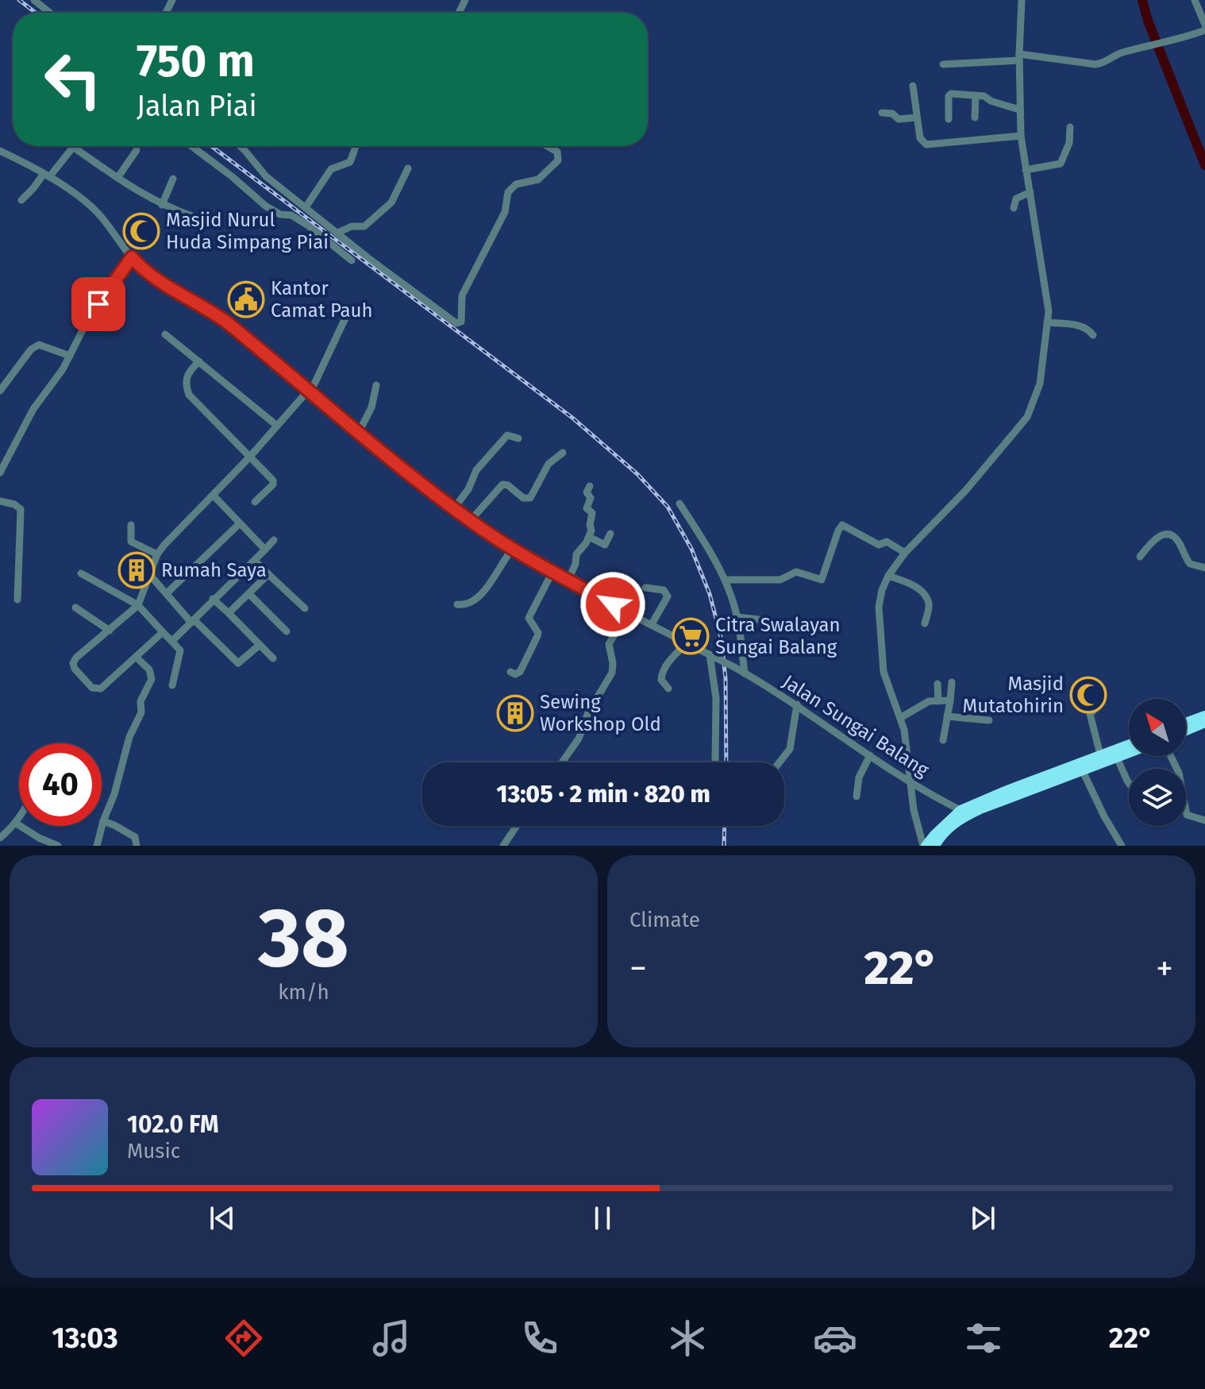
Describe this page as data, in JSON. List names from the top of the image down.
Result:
{
  "streets": {
    "street": ["Jalan Sungai Balang"]
  },
  "places": {
    "mosque": ["Masjid Nurul Huda Simpang Piai", "Masjid Mutatohirin"],
    "public building": ["Kantor Camat Pauh"],
    "building": ["Rumah Saya", "Sewing Workshop Old"],
    "supermarket": ["Citra Swalayan Sungai Balang"]
  },
  "north": "top left",
  "page": {
    "turn": ["750 m", "Jalan Piai"],
    "limit": "40",
    "trip": "13:05 · 2 min · 820 m",
    "tile": [
      ["38", "km/h"],
      "Climate"
    ],
    "heat": ["−", "22°", "+"],
    "song": ["102.0 FM", "Music"],
    "tabs": ["13:03", "22°"]
  }
}
